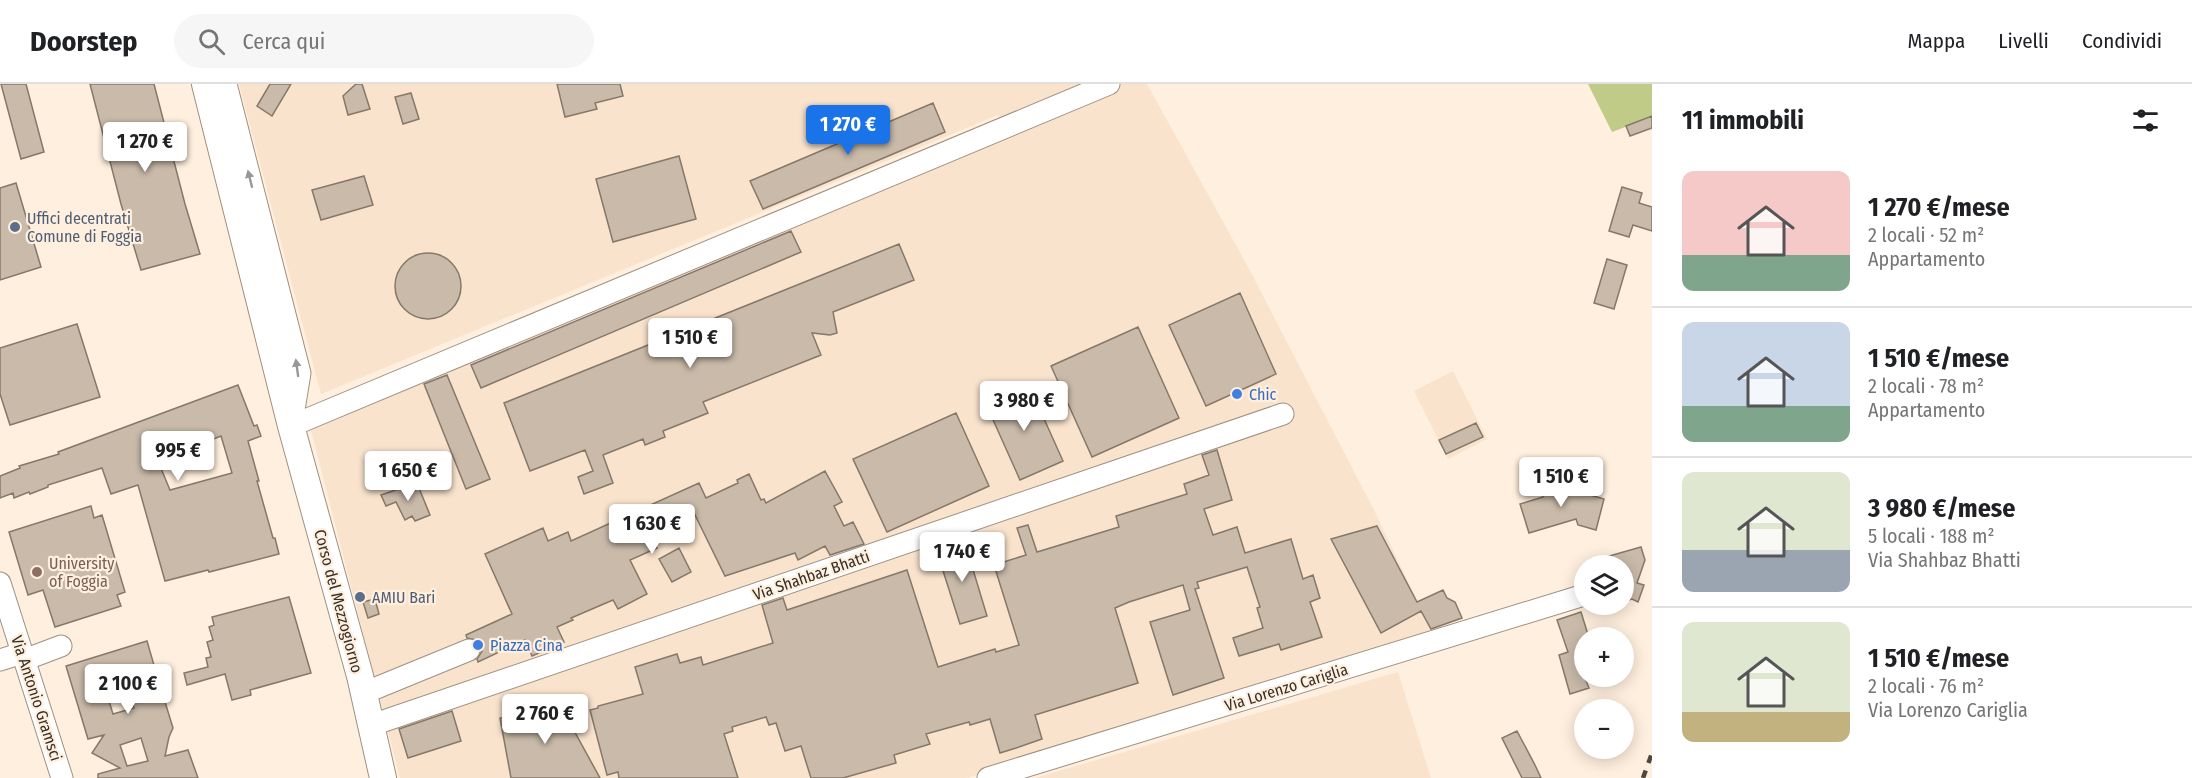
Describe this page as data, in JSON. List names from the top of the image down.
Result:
{
  "streets": {
    "main road": ["Corso del Mezzogiorno"],
    "street": ["Via Shahbaz Bhatti", "Via Lorenzo Cariglia", "Via Antonio Gramsci"]
  },
  "crossings": [
    ["Via Shahbaz Bhatti", "Corso del Mezzogiorno"]
  ],
  "places": [
    "Uffici decentrati Comune di Foggia",
    "Chic",
    "University of Foggia",
    "AMIU Bari",
    "Piazza Cina"
  ],
  "page": {
    "header": "Doorstep",
    "search": "Cerca qui",
    "nav": ["Mappa", "Livelli", "Condividi"],
    "heading": "11 immobili",
    "price": [
      "1 270 €",
      "1 270 €",
      "1 510 €",
      "3 980 €",
      "995 €",
      "1 650 €",
      "1 510 €",
      "1 630 €",
      "1 740 €",
      "2 100 €",
      "2 760 €"
    ],
    "list": [
      {
        "name": "1 270 €/mese",
        "note": "2 locali · 52 m² · Appartamento"
      },
      {
        "name": "1 510 €/mese",
        "note": "2 locali · 78 m² · Appartamento"
      },
      {
        "name": "3 980 €/mese",
        "note": "5 locali · 188 m² · Via Shahbaz Bhatti"
      },
      {
        "name": "1 510 €/mese",
        "note": "2 locali · 76 m² · Via Lorenzo Cariglia"
      }
    ],
    "map_buttons": ["+", "−"]
  }
}
